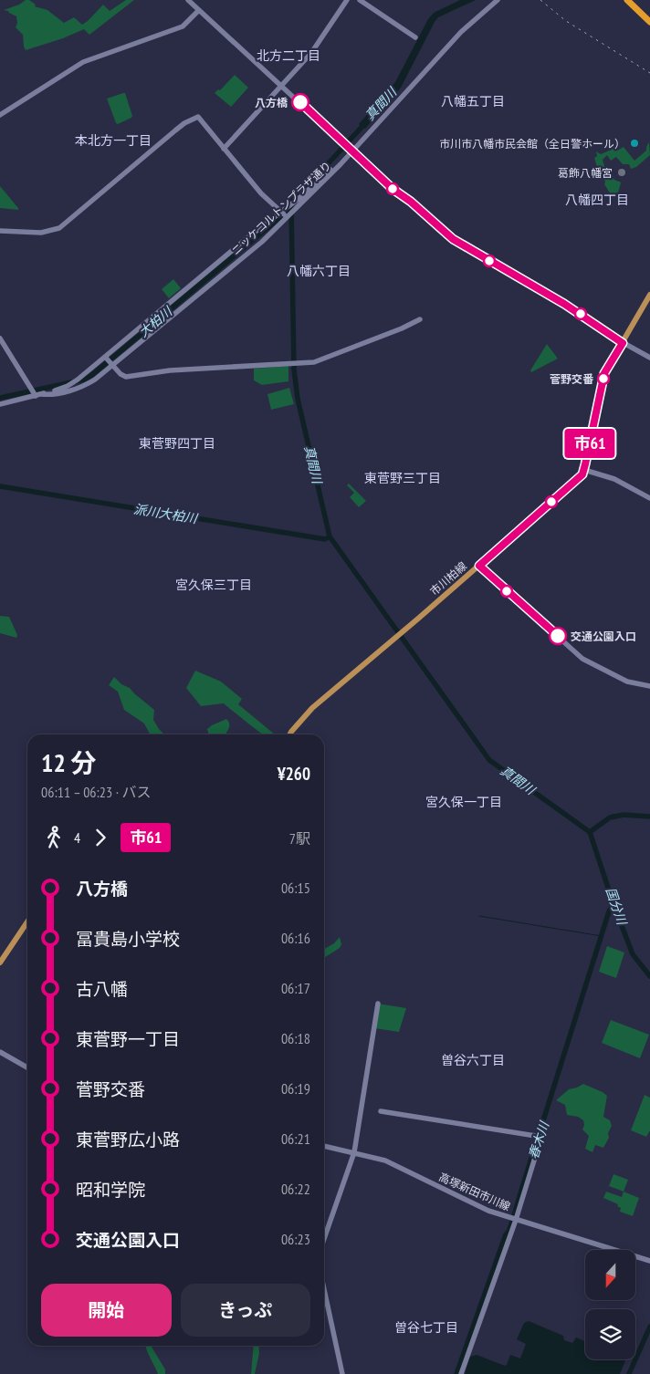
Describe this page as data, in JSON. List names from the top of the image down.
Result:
{
  "streets": {
    "main road": ["市川柏線"],
    "street": ["ニッケコルトンプラザ通り", "高塚新田市川線"]
  },
  "districts": [
    "北方二丁目",
    "八幡五丁目",
    "本北方一丁目",
    "八幡四丁目",
    "八幡六丁目",
    "東菅野四丁目",
    "東菅野三丁目",
    "宮久保三丁目",
    "宮久保一丁目",
    "曽谷六丁目",
    "曽谷七丁目"
  ],
  "water": [
    "真間川",
    "大柏川",
    "派川大柏川",
    "国分川",
    "春木川"
  ],
  "places": [
    "八方橋",
    "市川市八幡市民会館（全日警ホール）",
    "葛飾八幡宮",
    "菅野交番",
    "交通公園入口"
  ],
  "lines": ["bus line 市61"],
  "north": "bottom",
  "page": {
    "on_map": "市61",
    "heading": ["12 分", "06:11 – 06:23 · バス", "¥260"],
    "legs": ["4", "市61", "7駅"],
    "list": [
      {
        "name": "八方橋",
        "value": "06:15"
      },
      {
        "name": "冨貴島小学校",
        "value": "06:16"
      },
      {
        "name": "古八幡",
        "value": "06:17"
      },
      {
        "name": "東菅野一丁目",
        "value": "06:18"
      },
      {
        "name": "菅野交番",
        "value": "06:19"
      },
      {
        "name": "東菅野広小路",
        "value": "06:21"
      },
      {
        "name": "昭和学院",
        "value": "06:22"
      },
      {
        "name": "交通公園入口",
        "value": "06:23"
      }
    ],
    "buttons": ["開始", "きっぷ"]
  }
}
